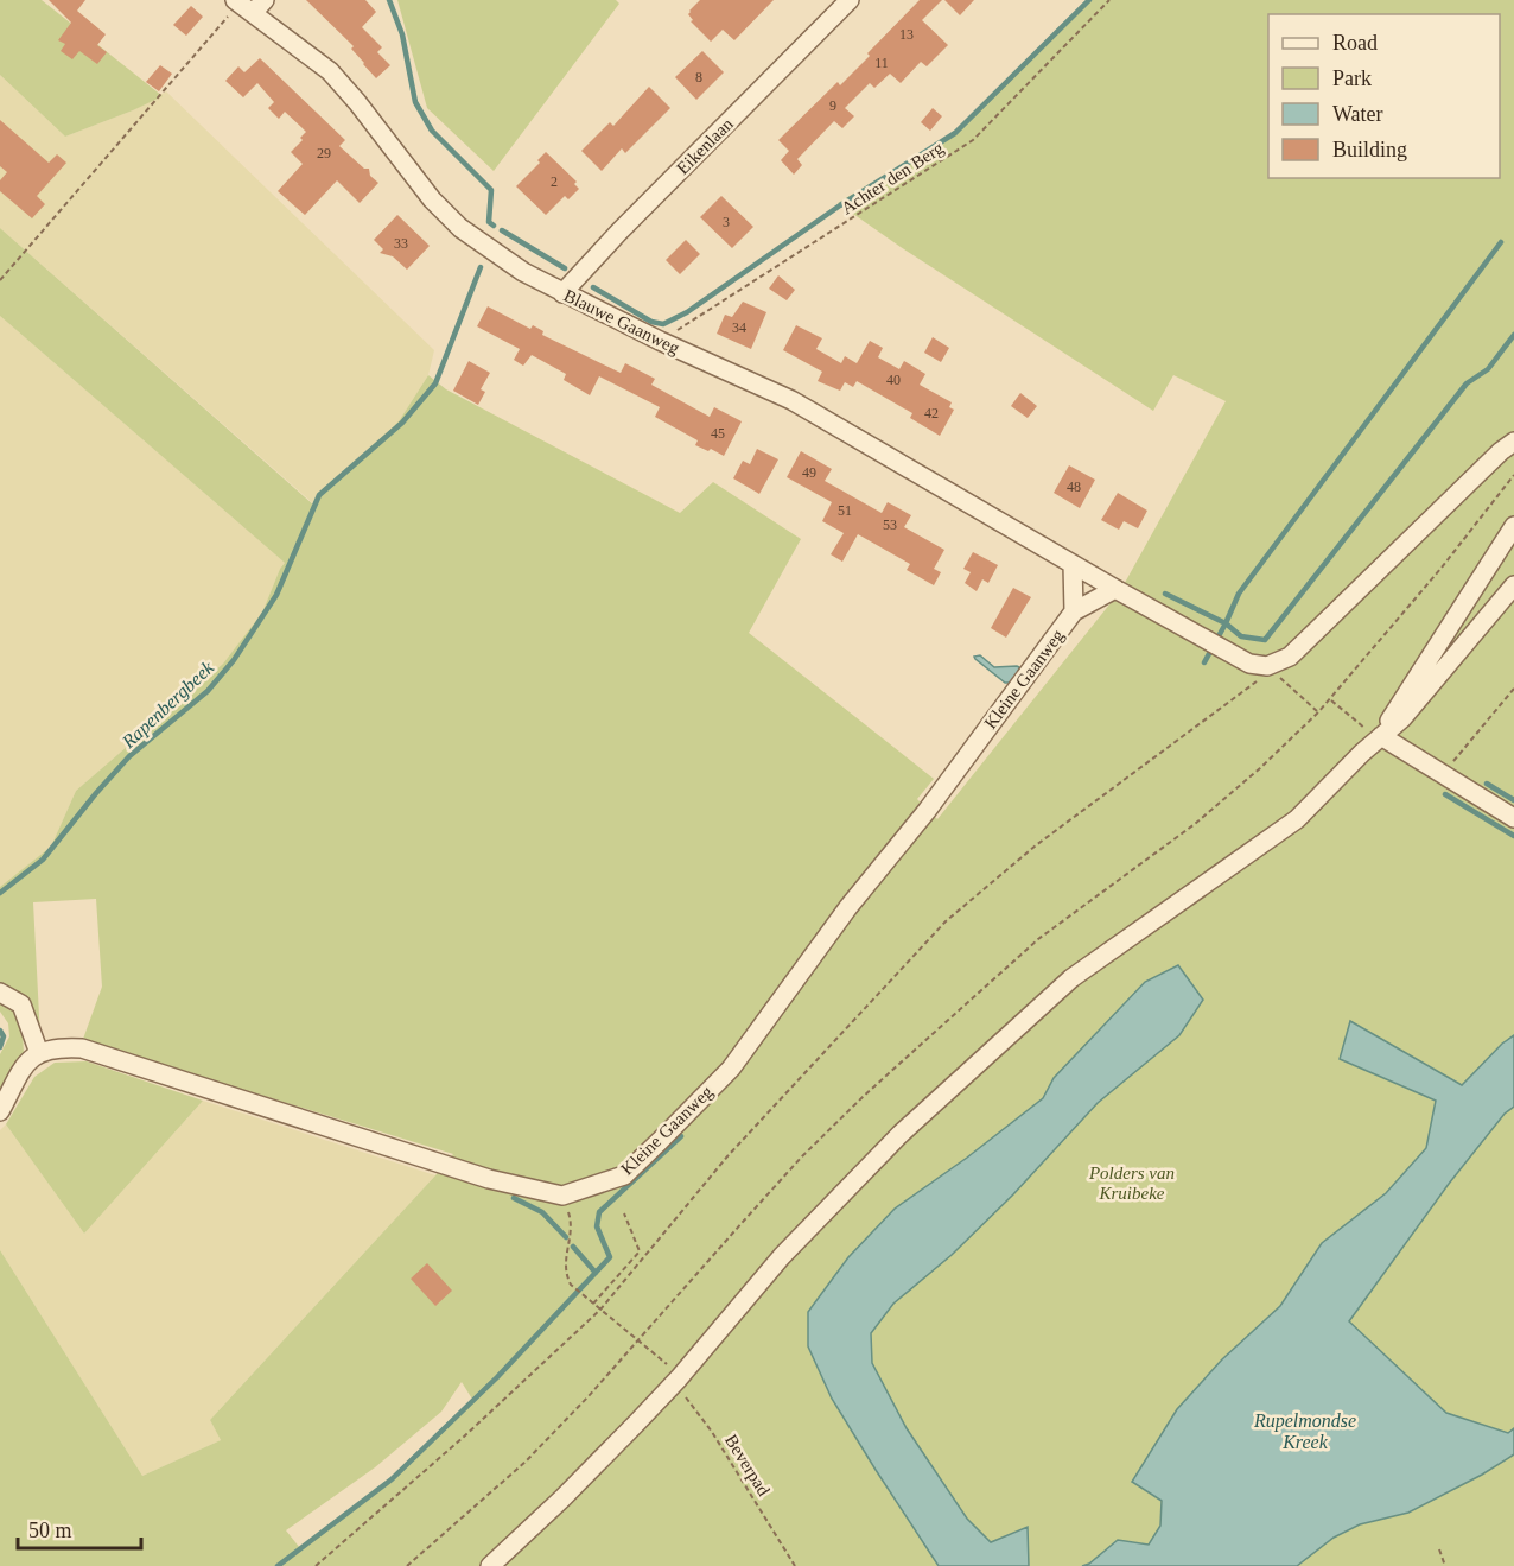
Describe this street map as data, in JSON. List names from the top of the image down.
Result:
{
  "streets": {
    "street": ["Eikenlaan", "Blauwe Gaanweg", "Kleine Gaanweg"],
    "path": ["Achter den Berg", "Beverpad"]
  },
  "crossings": [
    ["Eikenlaan", "Blauwe Gaanweg"],
    ["Achter den Berg", "Blauwe Gaanweg"],
    ["Blauwe Gaanweg", "Kleine Gaanweg"],
    ["Kleine Gaanweg", "Beverpad"]
  ],
  "water": ["Rapenbergbeek", "Rupelmondse Kreek"],
  "parks": ["Polders van Kruibeke"],
  "house_numbers": [
    "13",
    "11",
    "8",
    "9",
    "29",
    "2",
    "3",
    "33",
    "34",
    "40",
    "42",
    "45",
    "49",
    "48",
    "51",
    "53"
  ],
  "legend": [
    "Road",
    "Park",
    "Water",
    "Building"
  ],
  "scale_bar": "50 m"
}
